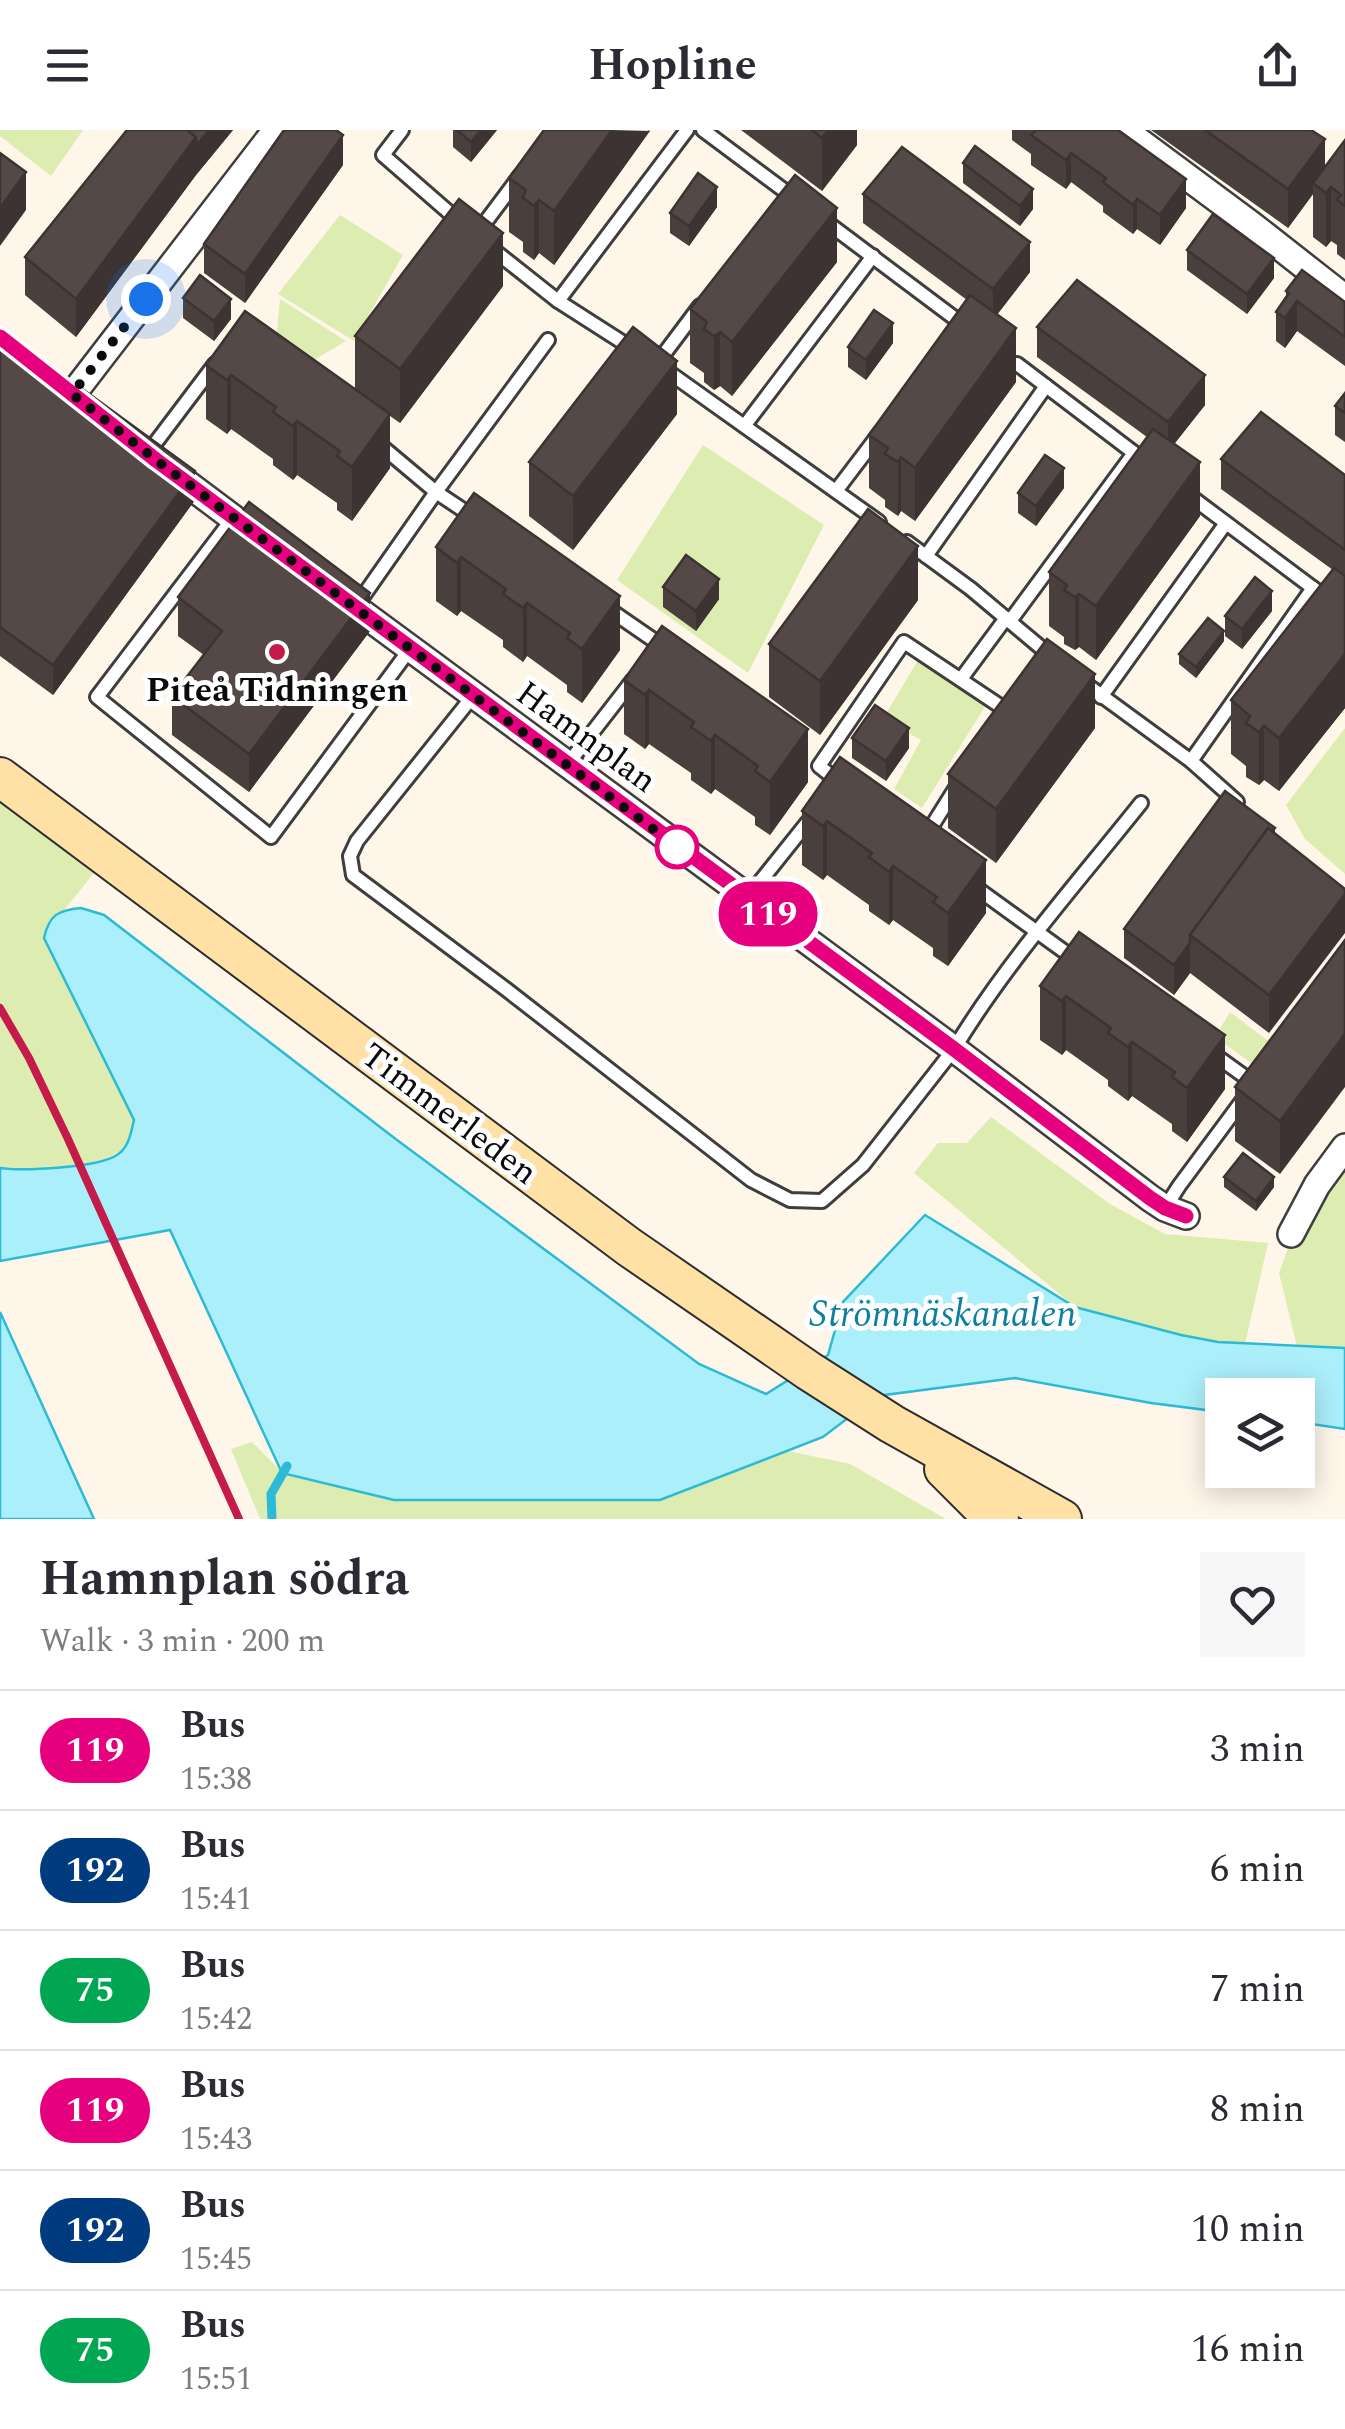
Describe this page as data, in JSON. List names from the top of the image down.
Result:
{
  "streets": {
    "main road": ["Timmerleden"],
    "street": ["Hamnplan"]
  },
  "water": ["Strömnäskanalen"],
  "places": ["Piteå Tidningen"],
  "lines": ["bus line 119"],
  "page": {
    "header": "Hopline",
    "on_map": "119",
    "heading": ["Hamnplan södra", "Walk · 3 min · 200 m"],
    "list": [
      {
        "mark": "119",
        "name": "Bus",
        "note": "15:38",
        "value": "3 min"
      },
      {
        "mark": "192",
        "name": "Bus",
        "note": "15:41",
        "value": "6 min"
      },
      {
        "mark": "75",
        "name": "Bus",
        "note": "15:42",
        "value": "7 min"
      },
      {
        "mark": "119",
        "name": "Bus",
        "note": "15:43",
        "value": "8 min"
      },
      {
        "mark": "192",
        "name": "Bus",
        "note": "15:45",
        "value": "10 min"
      },
      {
        "mark": "75",
        "name": "Bus",
        "note": "15:51",
        "value": "16 min"
      }
    ]
  }
}
